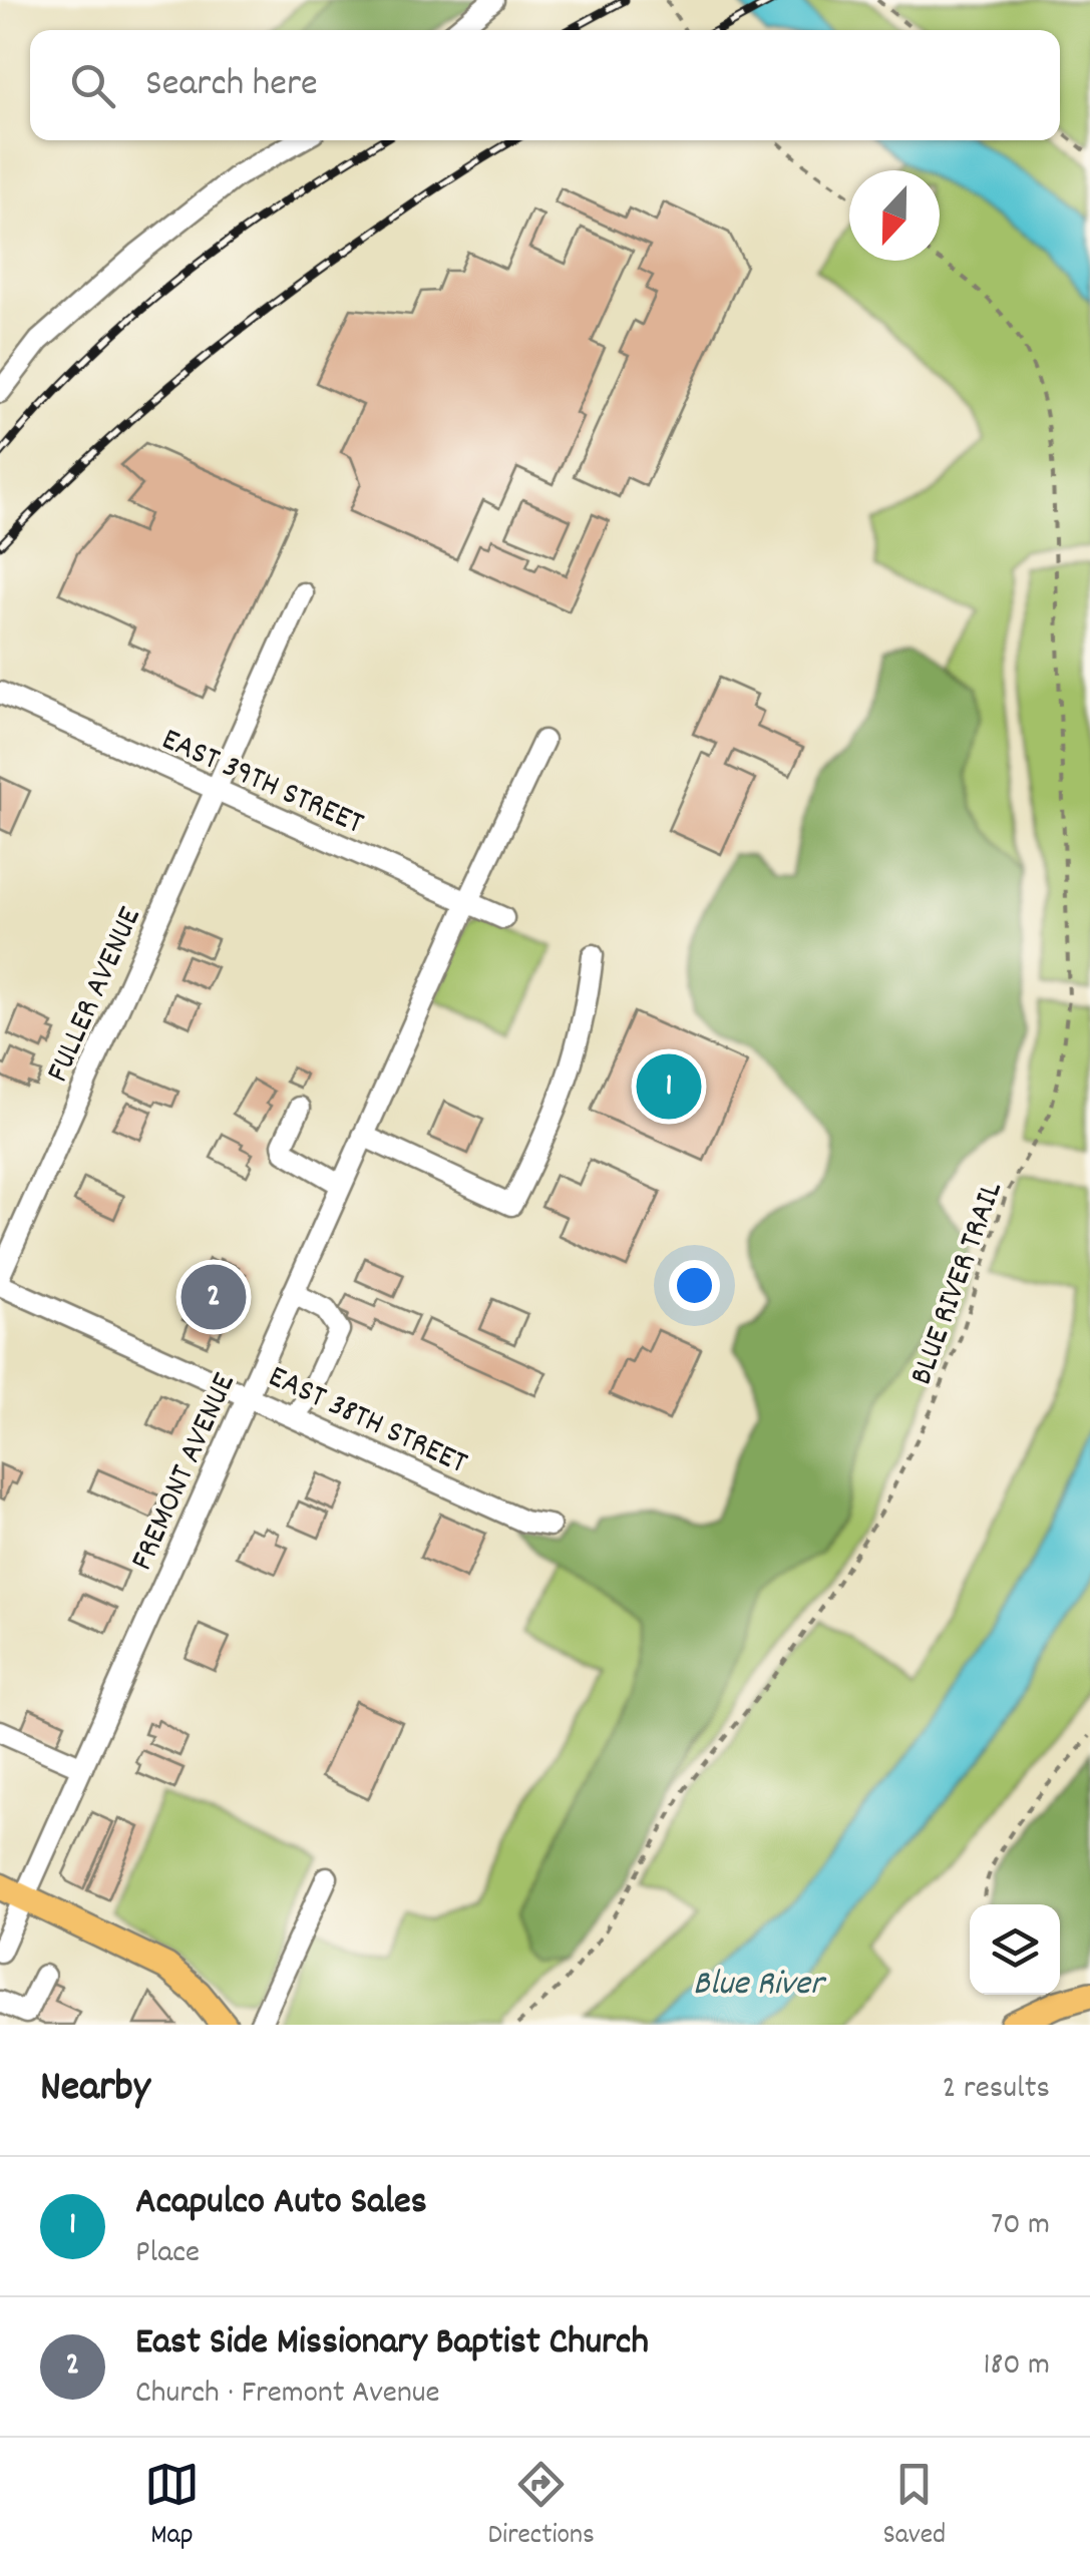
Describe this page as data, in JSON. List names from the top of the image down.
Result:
{
  "streets": {
    "street": [
      "EAST 39TH STREET",
      "FULLER AVENUE",
      "EAST 38TH STREET",
      "FREMONT AVENUE"
    ],
    "path": ["BLUE RIVER TRAIL"]
  },
  "crossings": [
    ["EAST 39TH STREET", "FULLER AVENUE"],
    ["EAST 39TH STREET", "FREMONT AVENUE"],
    ["EAST 38TH STREET", "FREMONT AVENUE"]
  ],
  "water": ["Blue River"],
  "north": "bottom",
  "page": {
    "search": "Search here",
    "pins": ["1", "2"],
    "heading": ["Nearby", "2 results"],
    "list": [
      {
        "mark": "1",
        "name": "Acapulco Auto Sales",
        "note": "Place",
        "value": "70 m"
      },
      {
        "mark": "2",
        "name": "East Side Missionary Baptist Church",
        "note": "Church · Fremont Avenue",
        "value": "180 m"
      }
    ],
    "nav": ["Map", "Directions", "Saved"]
  }
}
